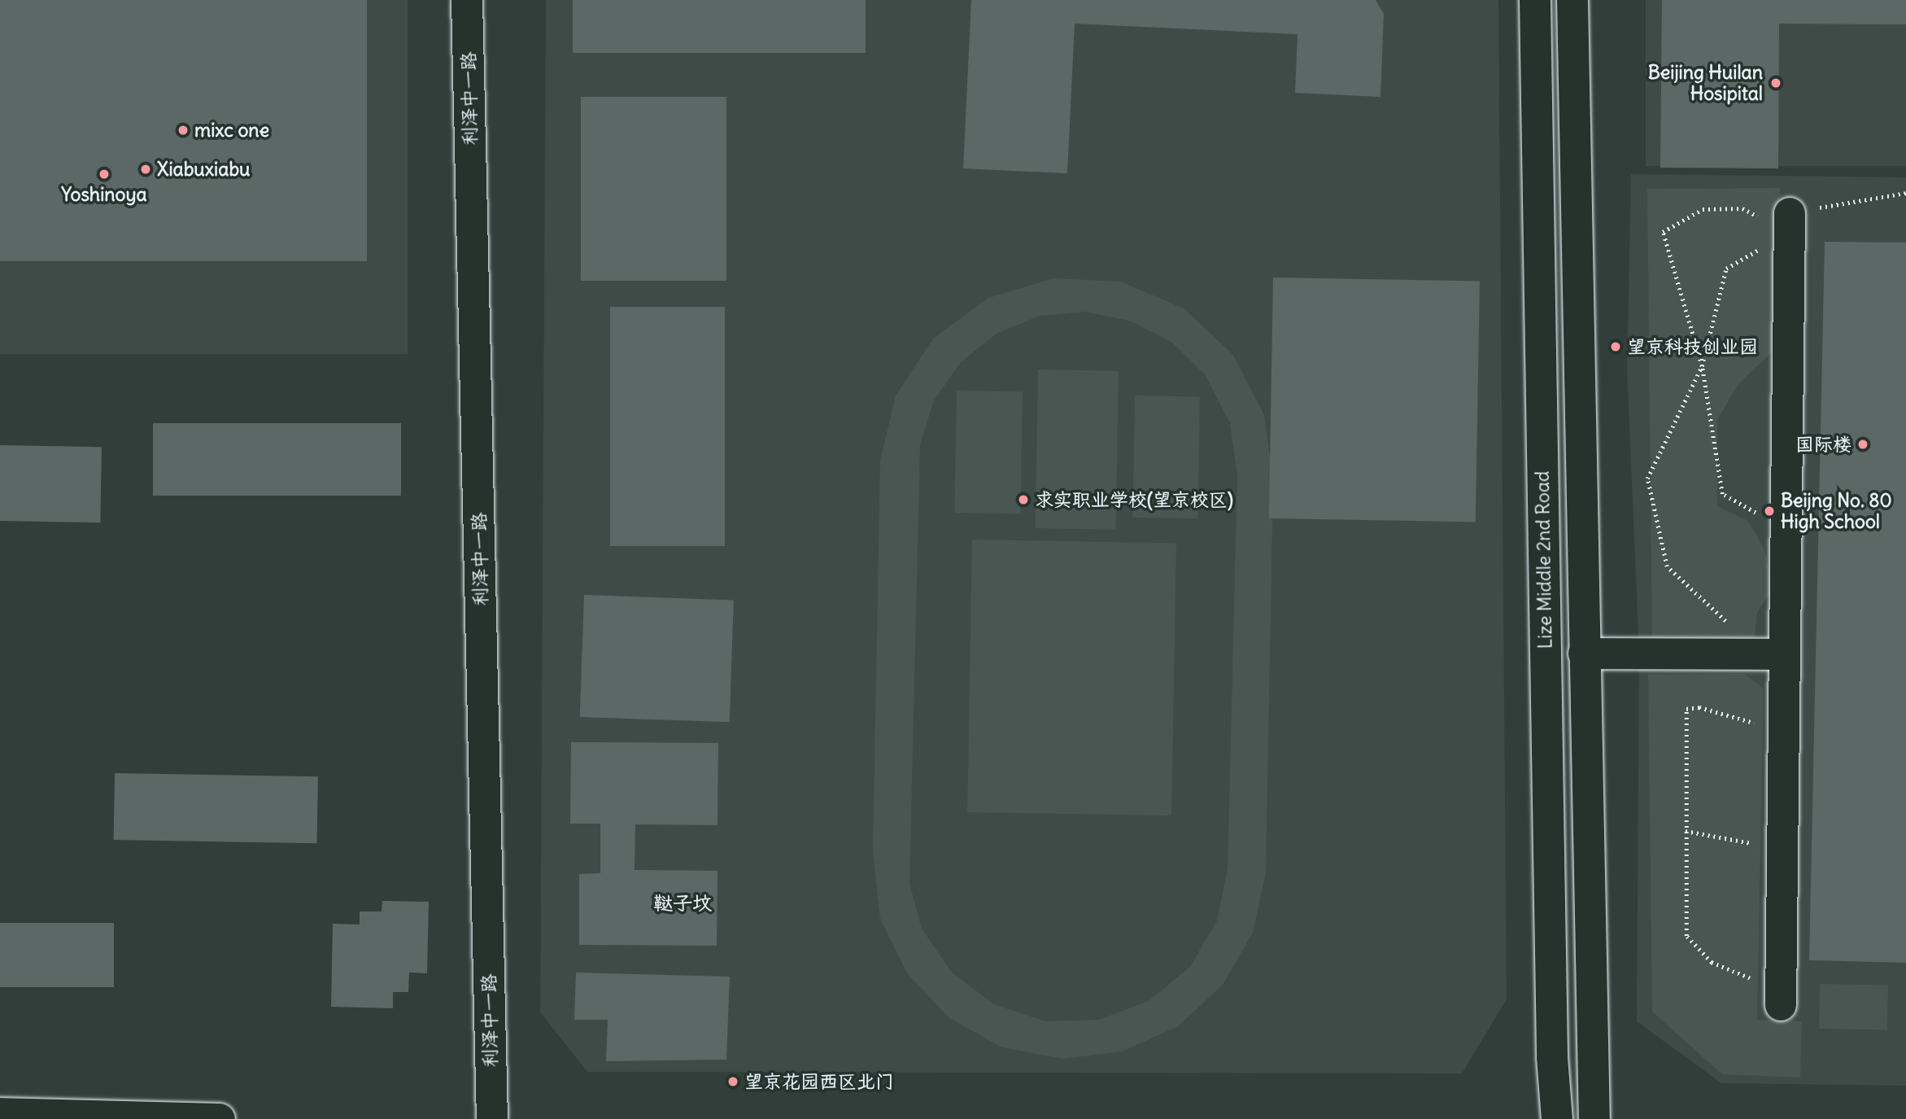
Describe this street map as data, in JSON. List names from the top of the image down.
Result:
{
  "streets": {
    "street": ["利泽中一路", "Lize Middle 2nd Road"]
  },
  "districts": ["鞑子坟"],
  "places": [
    "Beijing Huilan Hosipital",
    "mixc one",
    "Xiabuxiabu",
    "Yoshinoya",
    "望京科技创业园",
    "国际楼",
    "求实职业学校(望京校区)",
    "Beijng No. 80 High School",
    "望京花园西区北门"
  ]
}
